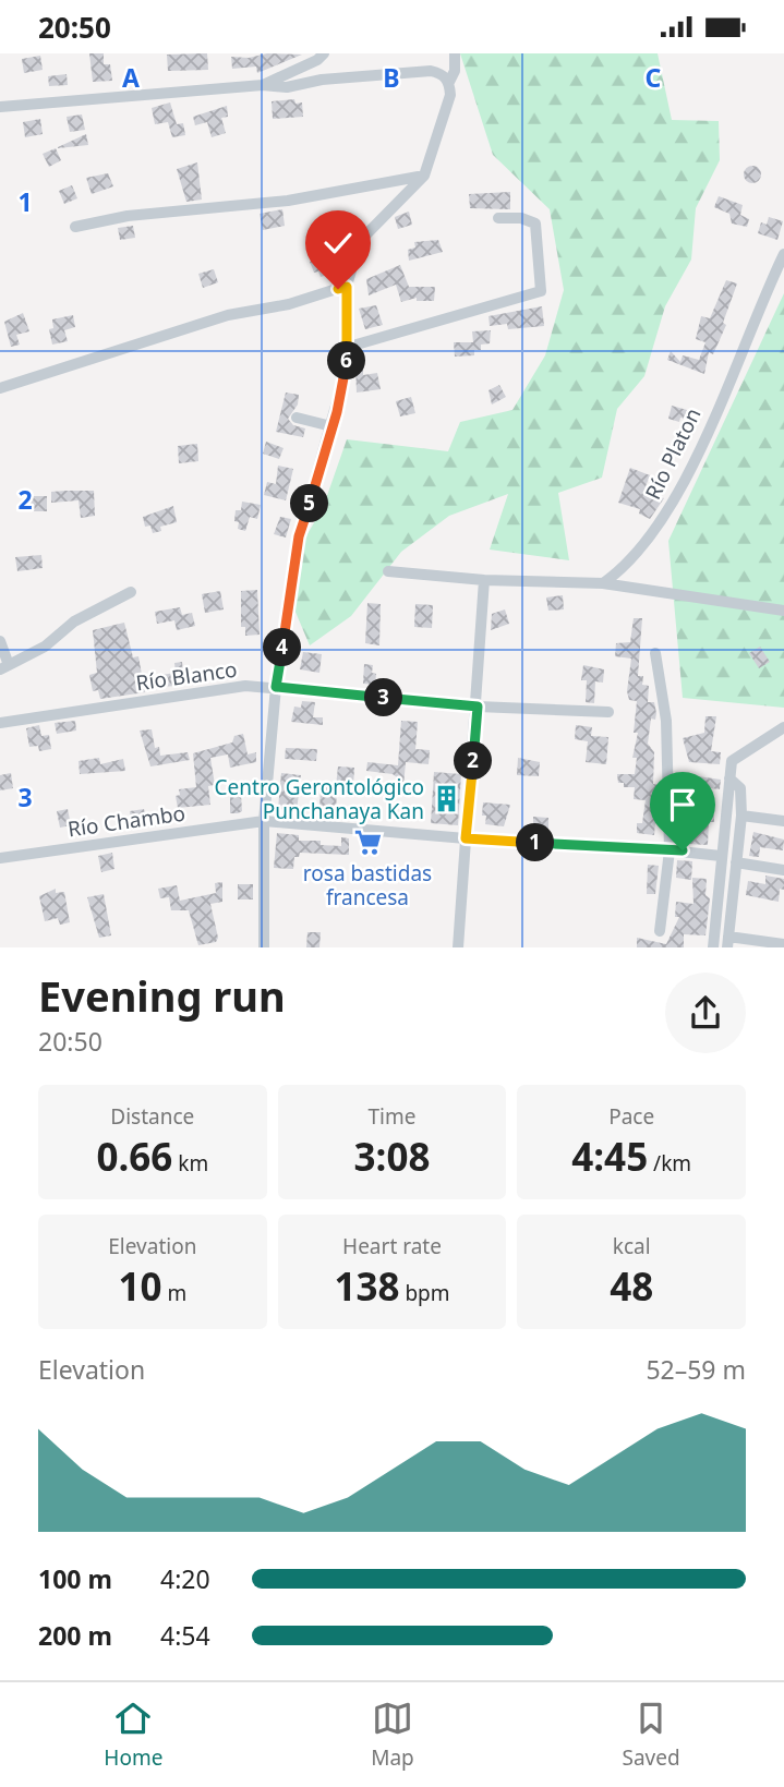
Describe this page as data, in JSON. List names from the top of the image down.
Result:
{
  "streets": {
    "street": ["Río Platon", "Río Blanco", "Río Chambo"]
  },
  "places": {
    "building": ["Centro Gerontológico Punchanaya Kan"],
    "supermarket": ["rosa bastidas francesa"]
  },
  "page": {
    "status": "20:50",
    "pins": [
      "6",
      "5",
      "4",
      "3",
      "2",
      "1"
    ],
    "heading": ["Evening run", "20:50"],
    "stats": [
      ["Distance", "0.66 km"],
      ["Time", "3:08"],
      ["Pace", "4:45 /km"],
      ["Elevation", "10 m"],
      ["Heart rate", "138 bpm"],
      ["kcal", "48"]
    ],
    "chart": ["Elevation", "52–59 m"],
    "list": [
      {
        "name": "100 m",
        "note": "4:20"
      },
      {
        "name": "200 m",
        "note": "4:54"
      }
    ],
    "tabs": ["Home", "Map", "Saved"]
  },
  "grid": {
    "columns": ["A", "B", "C"],
    "rows": ["1", "2", "3"]
  }
}
